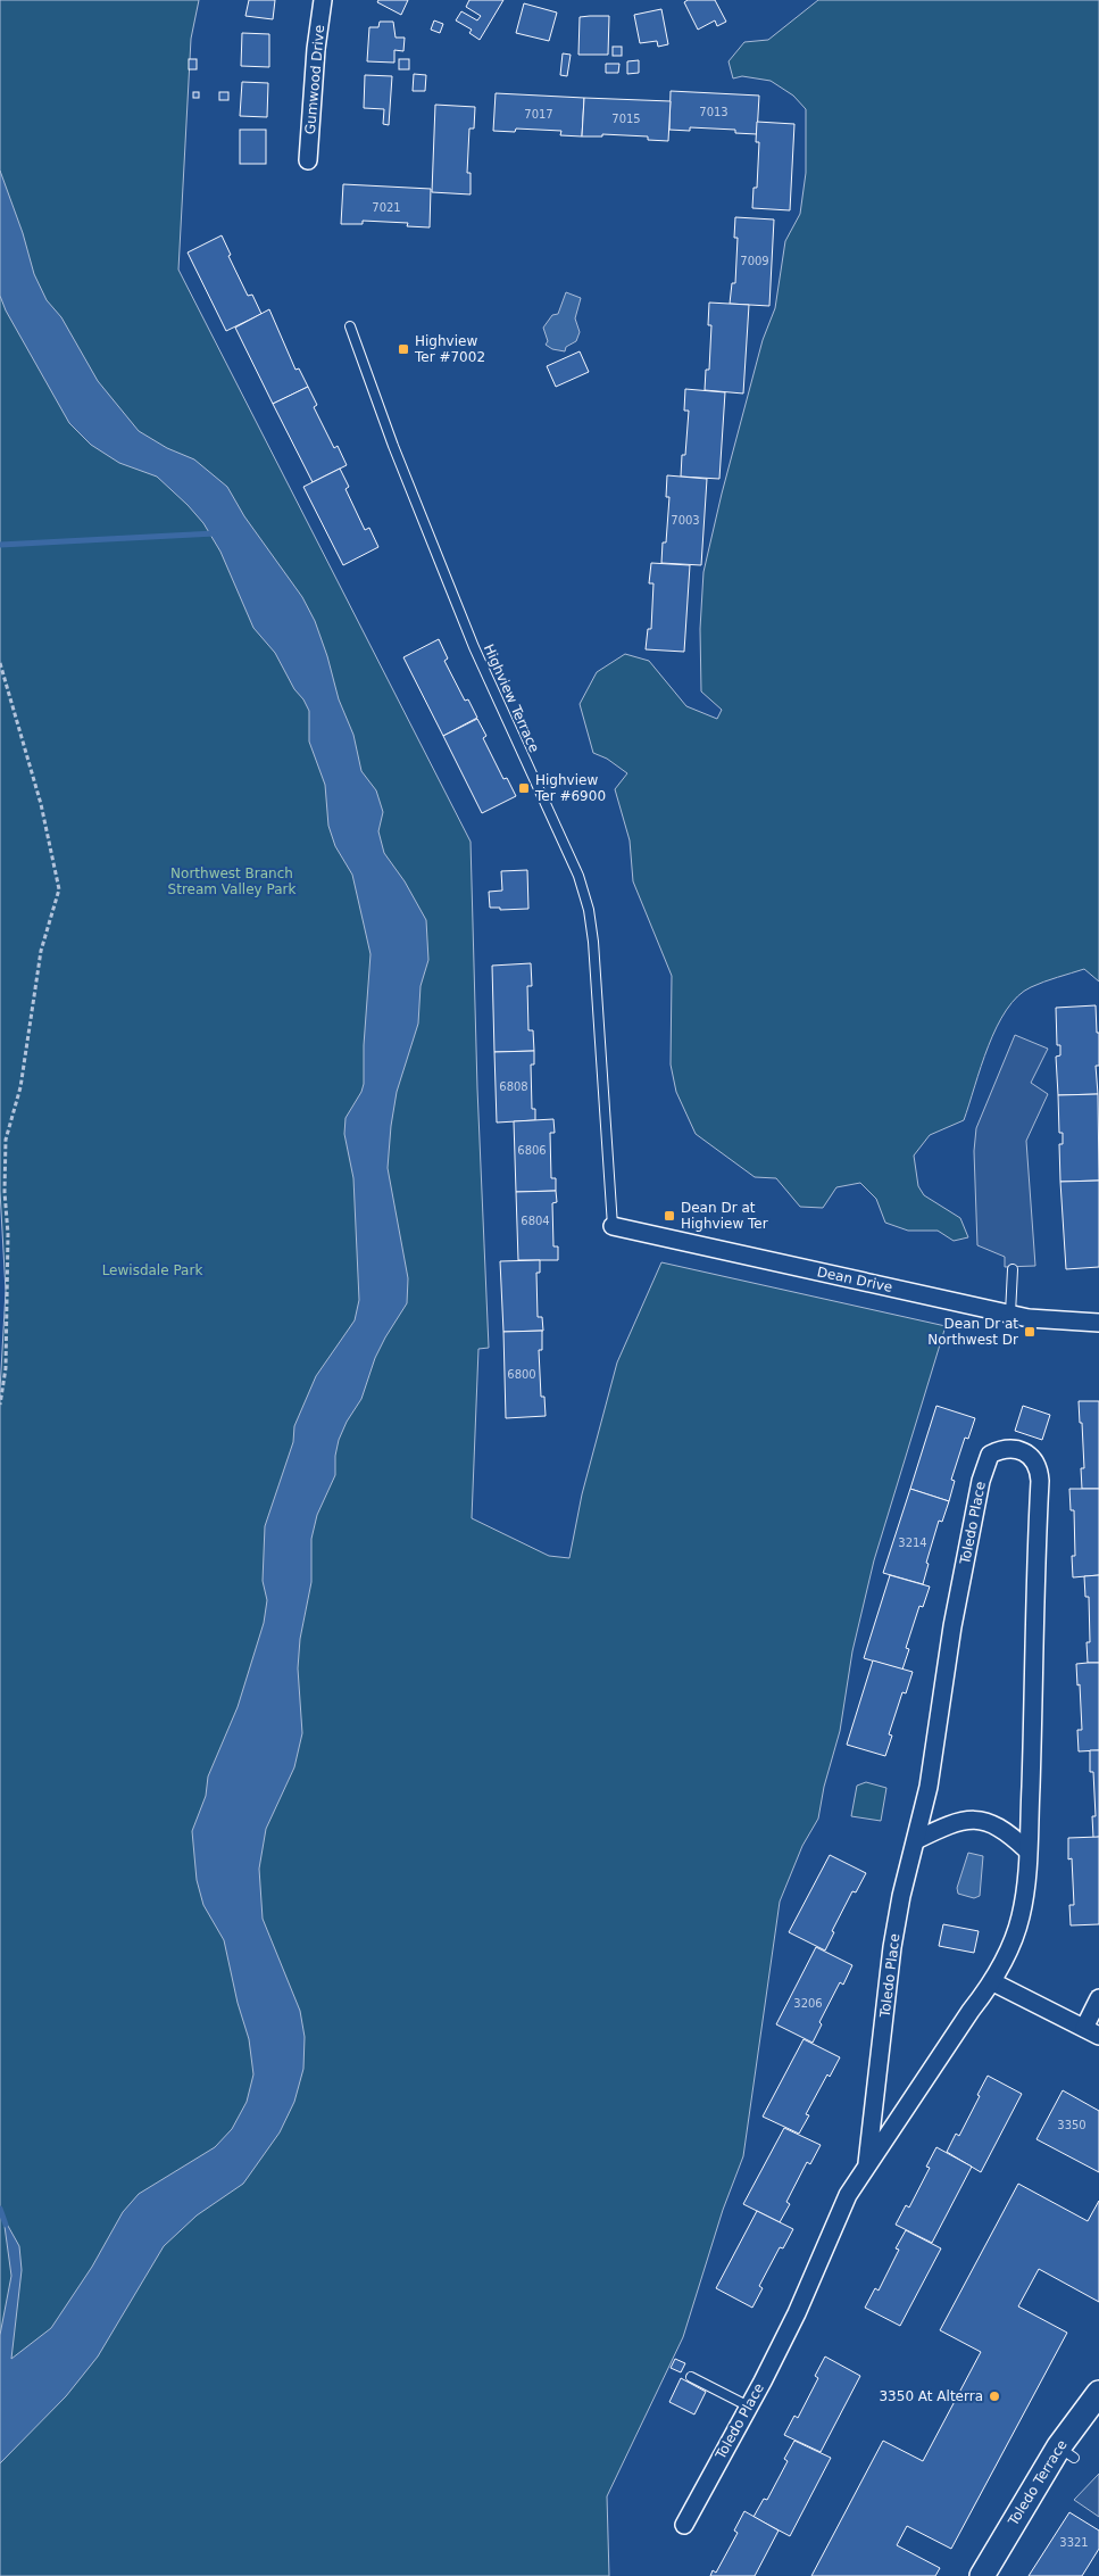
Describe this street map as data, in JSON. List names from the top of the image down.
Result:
{
  "streets": {
    "street": [
      "Gumwood Drive",
      "Dean Drive",
      "Toledo Place",
      "Toledo Terrace"
    ],
    "lane": ["Highview Terrace"]
  },
  "crossings": [
    ["Highview Terrace", "Dean Drive"]
  ],
  "parks": ["Northwest Branch Stream Valley Park", "Lewisdale Park"],
  "places": {
    "transit": [
      "Highview Ter #7002",
      "Highview Ter #6900",
      "Dean Dr at Highview Ter",
      "Dean Dr at Northwest Dr"
    ],
    "other": ["3350 At Alterra"]
  },
  "house_numbers": [
    "7013",
    "7017",
    "7015",
    "7021",
    "7009",
    "7003",
    "6808",
    "6806",
    "6804",
    "6800",
    "3214",
    "3206",
    "3350",
    "3321"
  ]
}
